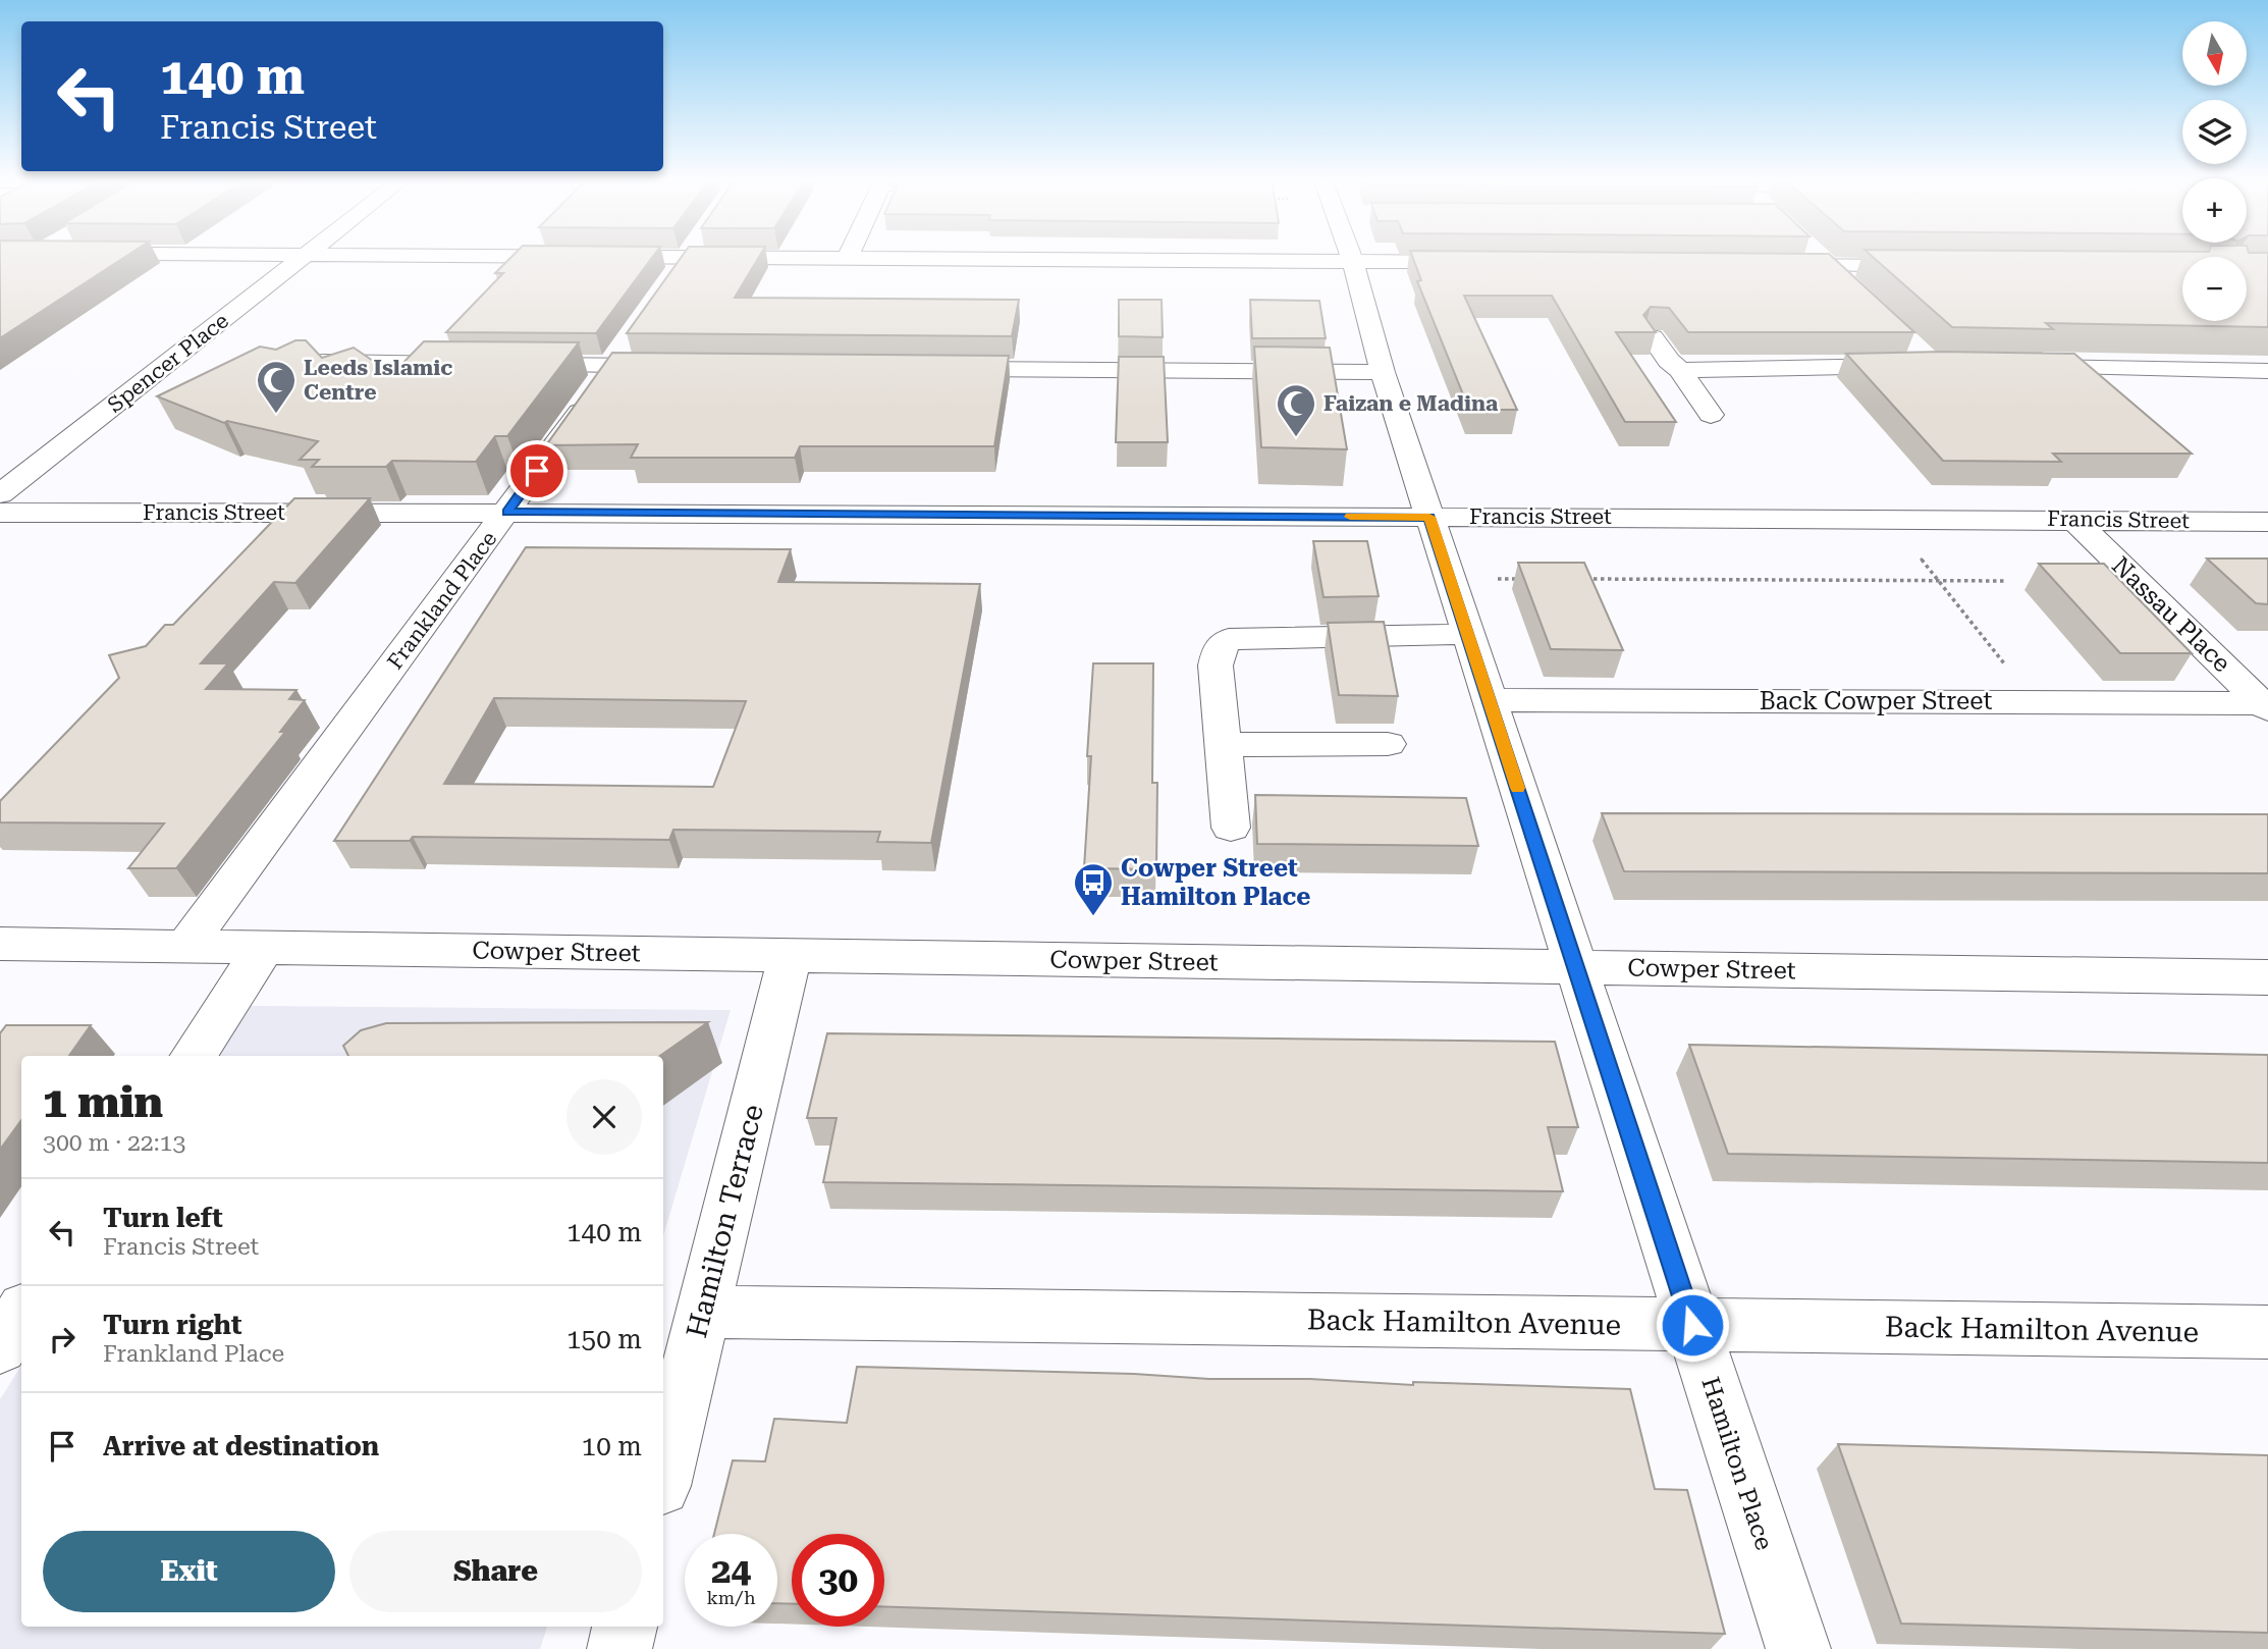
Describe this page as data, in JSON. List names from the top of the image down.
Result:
{
  "streets": {
    "street": [
      "Spencer Place",
      "Francis Street",
      "Frankland Place",
      "Nassau Place",
      "Back Cowper Street",
      "Cowper Street",
      "Hamilton Terrace",
      "Back Hamilton Avenue",
      "Hamilton Place"
    ]
  },
  "crossings": [
    ["Francis Street", "Frankland Place"],
    ["Francis Street", "Nassau Place"],
    ["Francis Street", "Hamilton Place"],
    ["Frankland Place", "Cowper Street"],
    ["Nassau Place", "Back Cowper Street"],
    ["Back Cowper Street", "Hamilton Place"],
    ["Cowper Street", "Hamilton Terrace"],
    ["Cowper Street", "Hamilton Place"],
    ["Hamilton Terrace", "Back Hamilton Avenue"],
    ["Back Hamilton Avenue", "Hamilton Place"]
  ],
  "places": {
    "mosque": ["Leeds Islamic Centre", "Faizan e Madina"],
    "bus stop": ["Cowper Street Hamilton Place"]
  },
  "north": "bottom",
  "page": {
    "map_buttons": ["+", "−"],
    "turn": ["140 m", "Francis Street"],
    "heading": ["1 min", "300 m · 22:13"],
    "list": [
      {
        "name": "Turn left",
        "note": "Francis Street",
        "value": "140 m"
      },
      {
        "name": "Turn right",
        "note": "Frankland Place",
        "value": "150 m"
      },
      {
        "name": "Arrive at destination",
        "value": "10 m"
      }
    ],
    "buttons": ["Exit", "Share"],
    "speed": "24 km/h",
    "limit": "30"
  }
}
